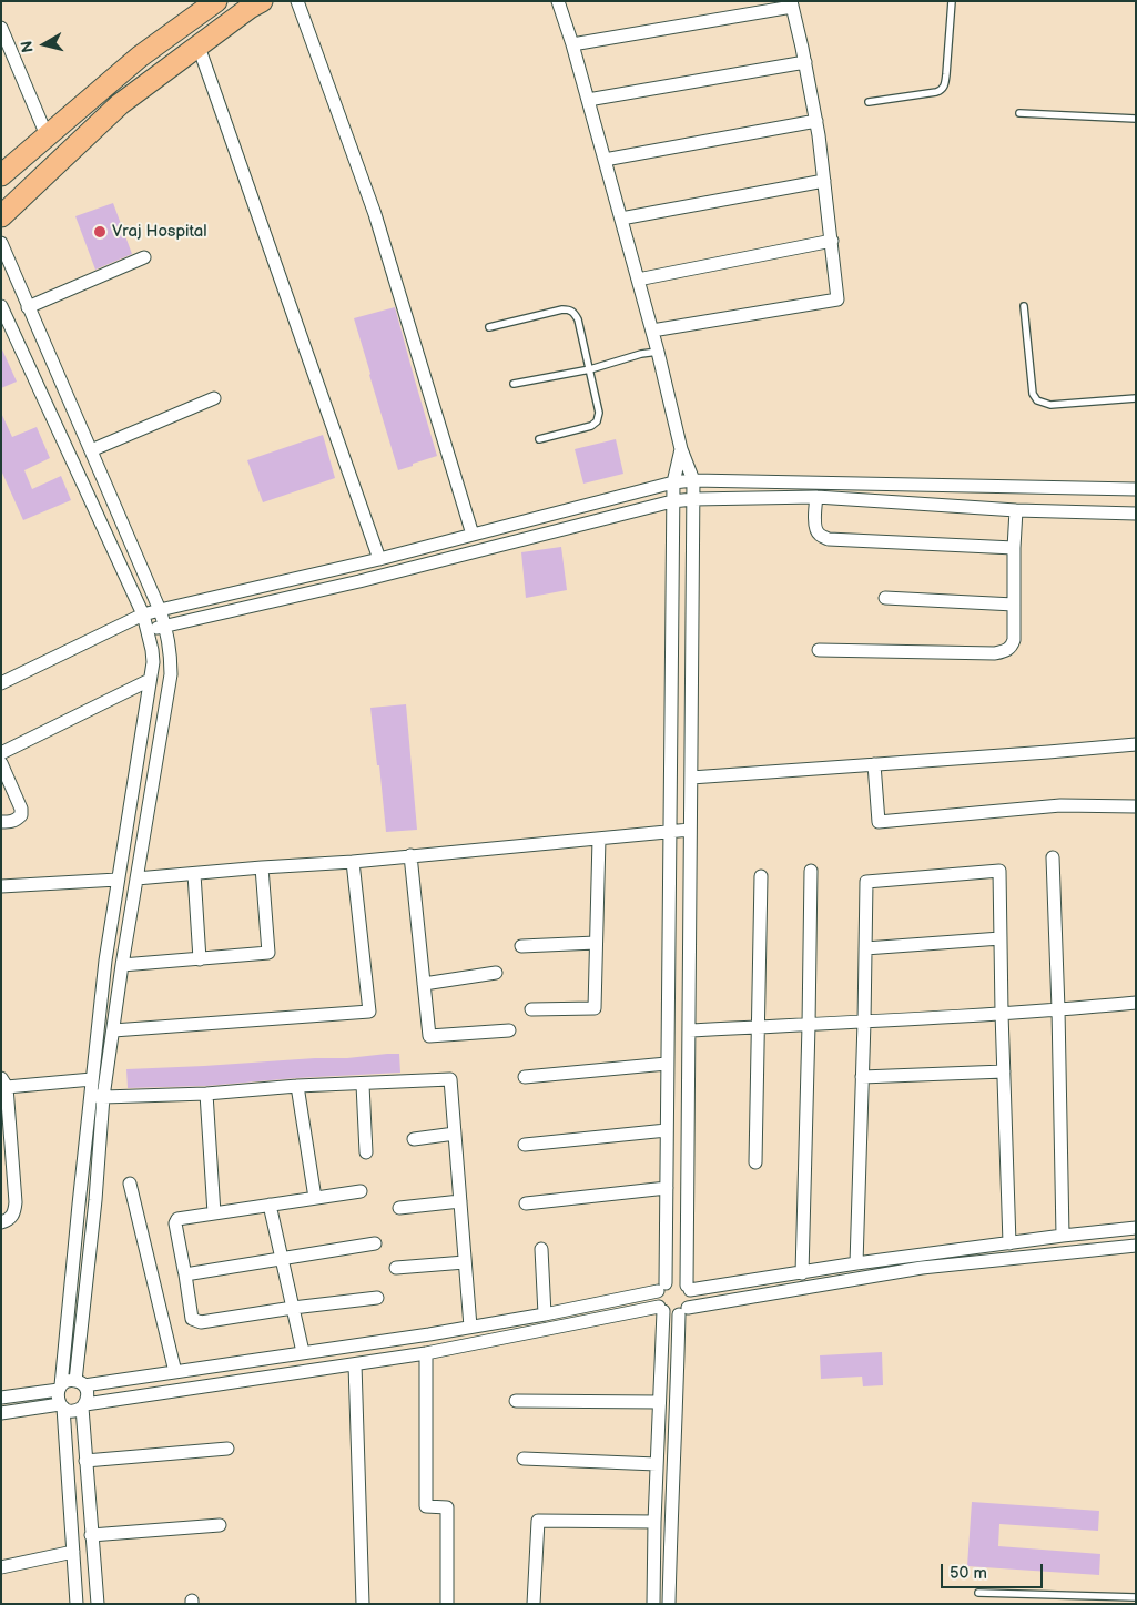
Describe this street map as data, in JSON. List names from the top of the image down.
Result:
{
  "places": ["Vraj Hospital"],
  "scale_bar": "50 m",
  "north": "left"
}
